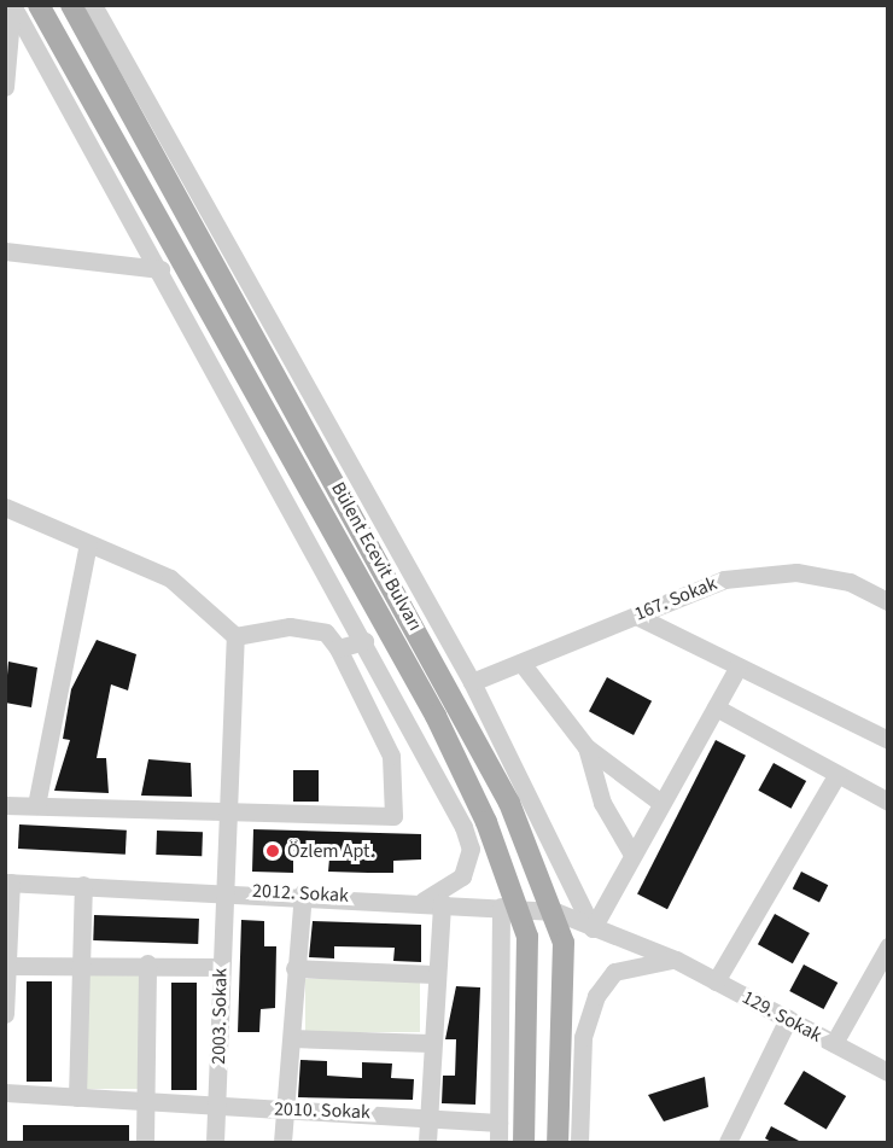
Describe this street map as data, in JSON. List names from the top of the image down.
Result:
{
  "streets": {
    "main road": ["Bülent Ecevit Bulvarı"],
    "street": [
      "167. Sokak",
      "2012. Sokak",
      "2003. Sokak",
      "129. Sokak",
      "2010. Sokak"
    ]
  },
  "crossings": [
    ["Bülent Ecevit Bulvarı", "2012. Sokak"],
    ["2012. Sokak", "2003. Sokak"],
    ["2012. Sokak", "129. Sokak"],
    ["2003. Sokak", "2010. Sokak"]
  ],
  "places": ["Özlem Apt."]
}
